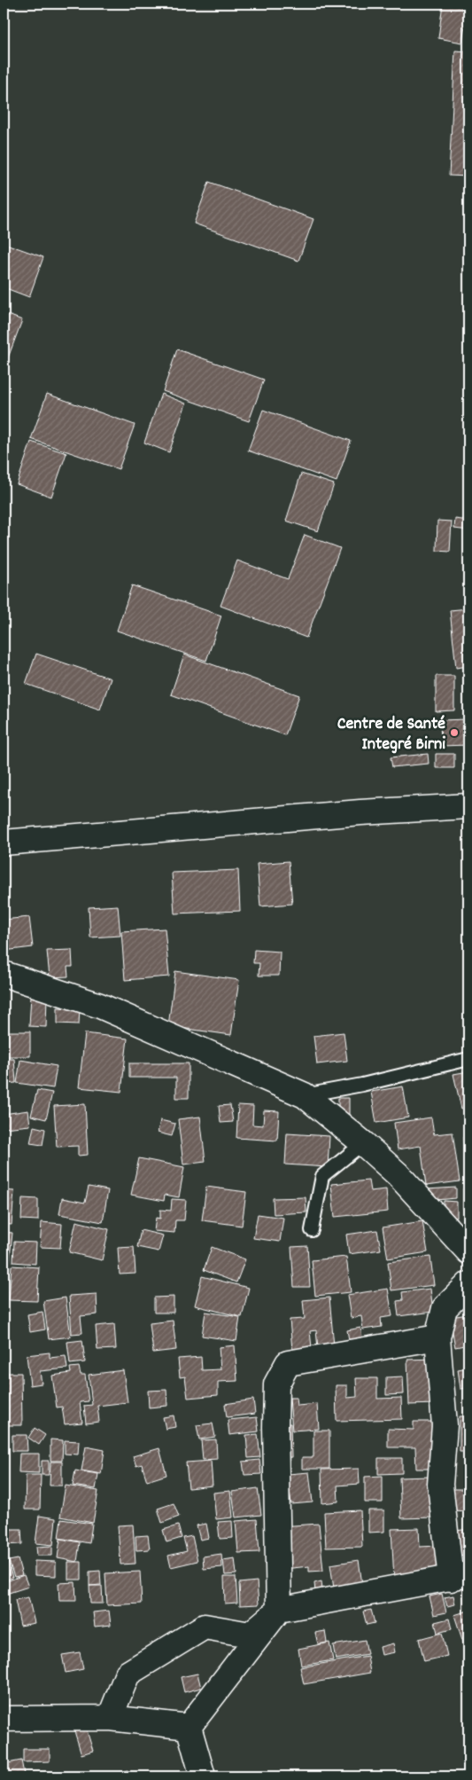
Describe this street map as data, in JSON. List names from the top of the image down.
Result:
{
  "places": ["Centre de Santé Integré Birni"]
}
